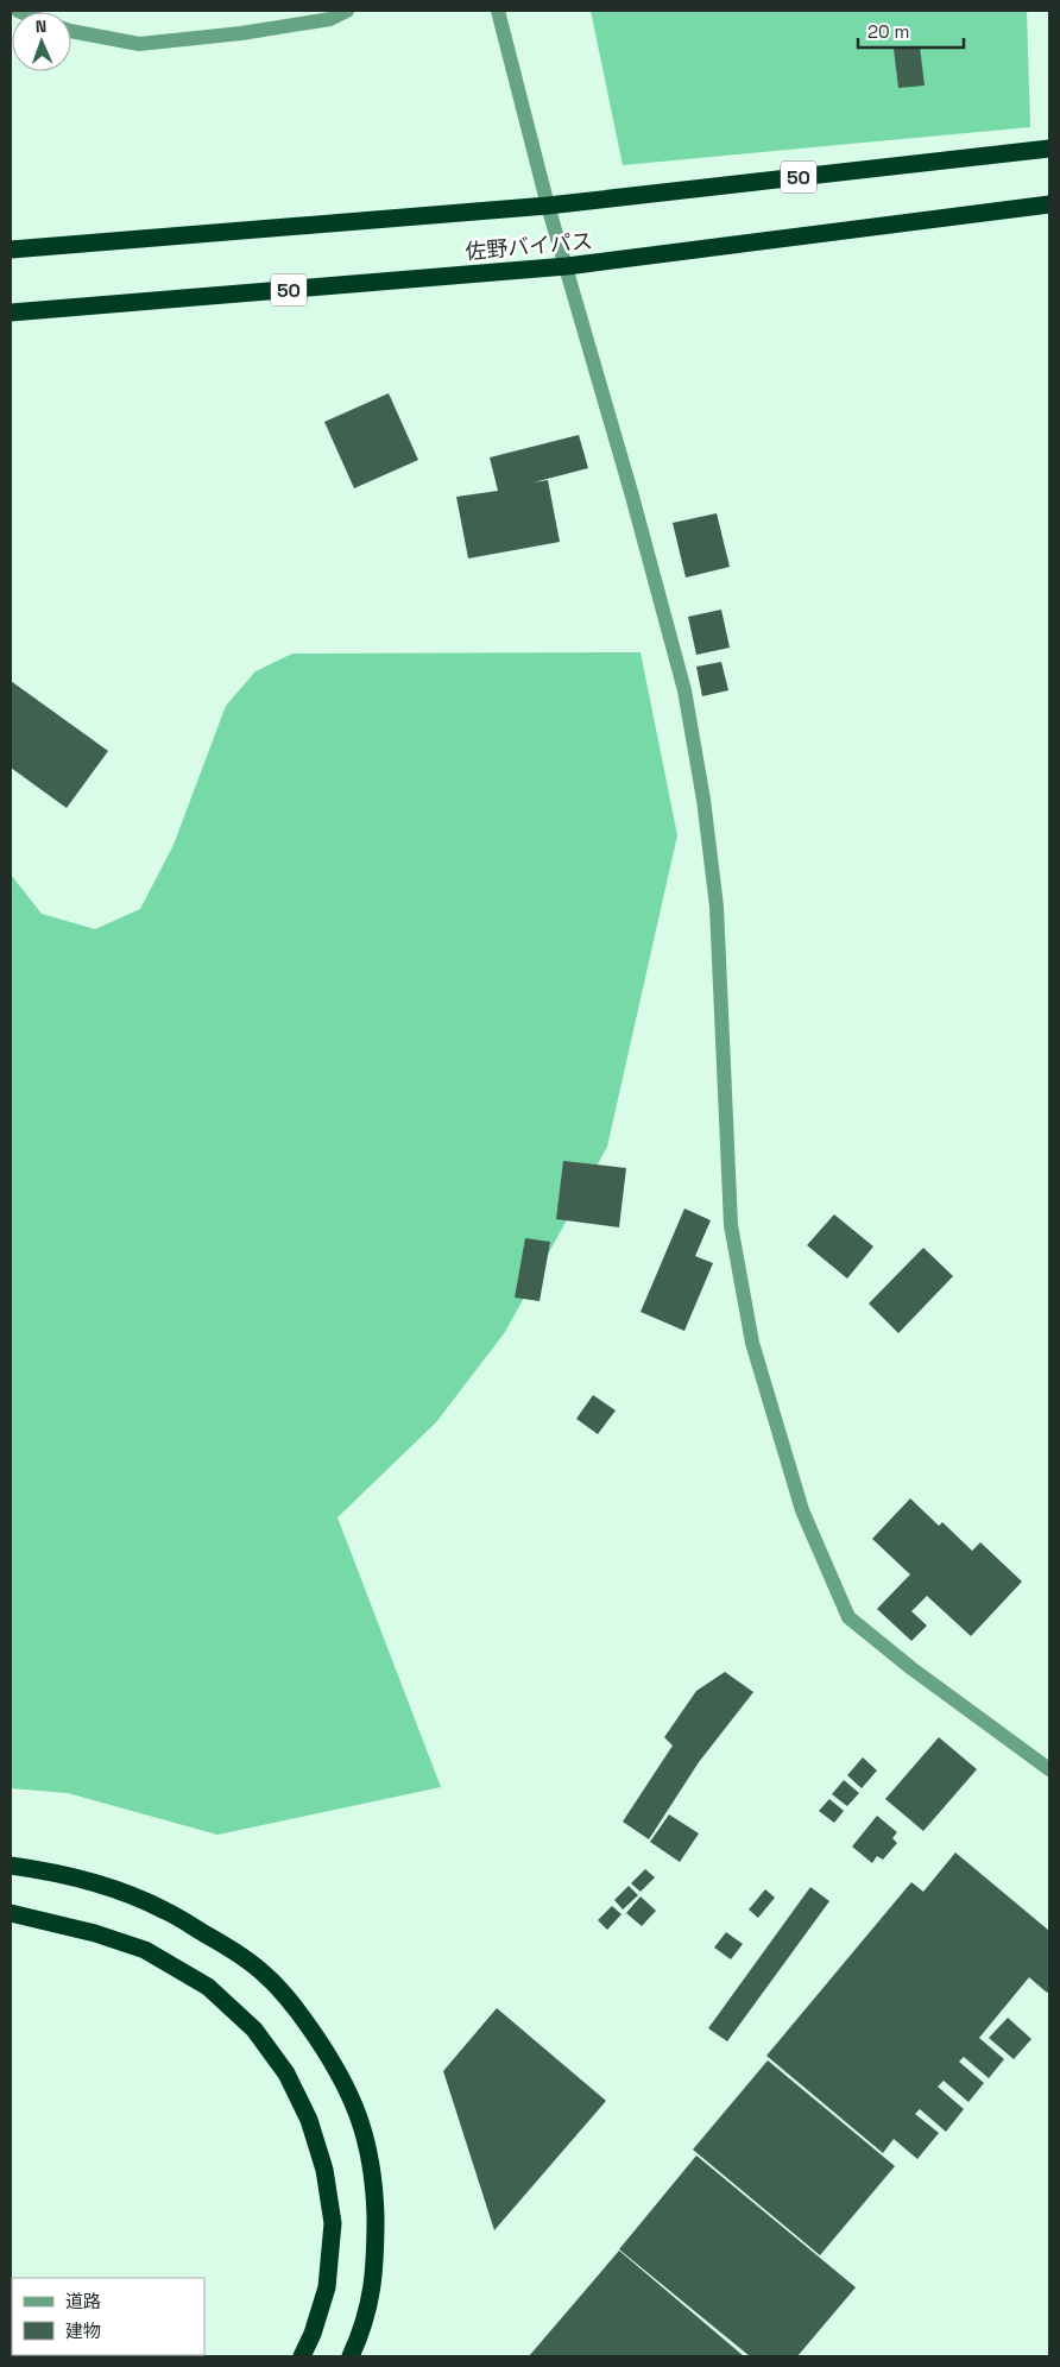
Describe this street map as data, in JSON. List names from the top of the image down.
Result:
{
  "streets": {
    "highway": ["50", "佐野バイパス"]
  },
  "legend": ["道路", "建物"],
  "scale_bar": "20 m",
  "north": "top"
}
